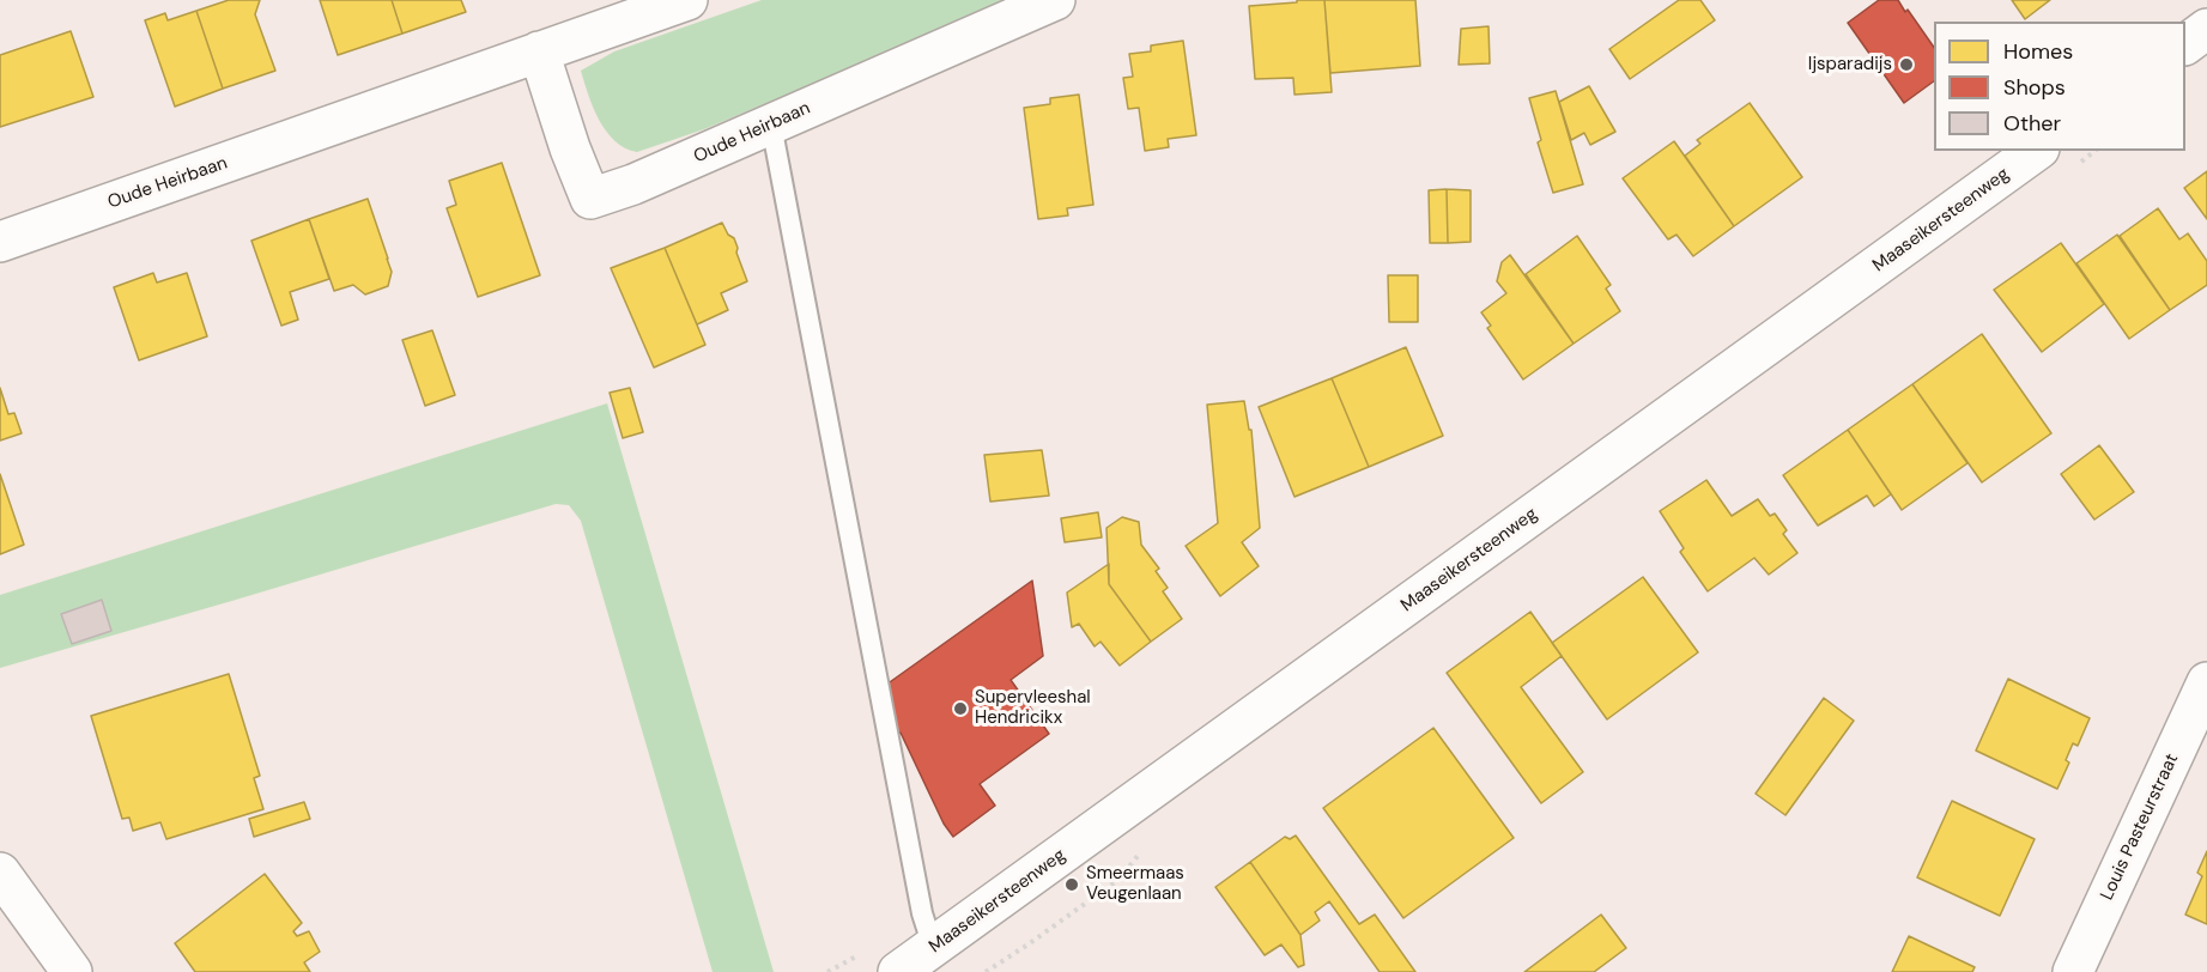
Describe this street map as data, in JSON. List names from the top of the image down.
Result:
{
  "streets": {
    "street": ["Oude Heirbaan", "Maaseikersteenweg", "Louis Pasteurstraat"]
  },
  "places": ["Ijsparadijs", "Supervleeshal Hendricikx", "Smeermaas Veugenlaan"],
  "legend": ["Homes", "Shops", "Other"]
}
